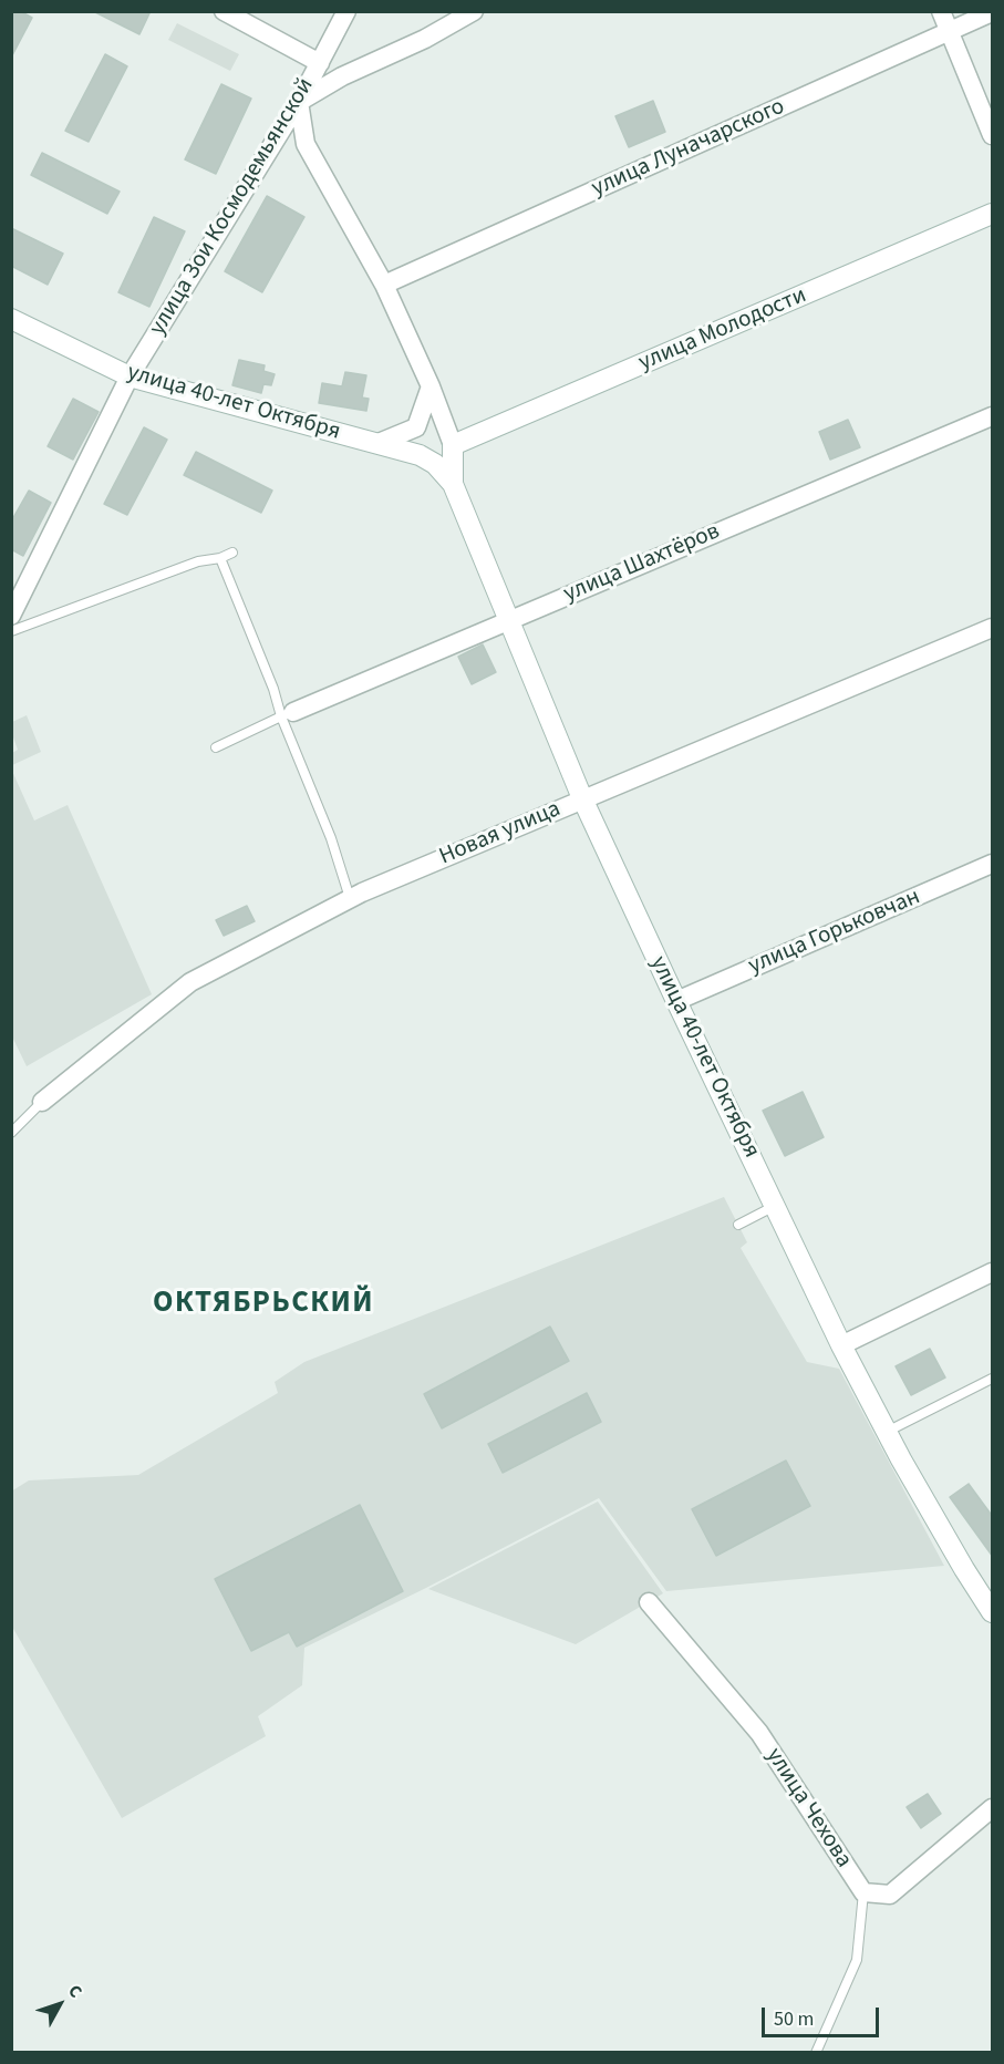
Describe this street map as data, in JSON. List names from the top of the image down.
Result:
{
  "streets": {
    "street": [
      "улица Луначарского",
      "улица Зои Космодемьянской",
      "улица Молодости",
      "улица 40-лет Октября",
      "улица Шахтёров",
      "Новая улица",
      "улица Горьковчан",
      "улица Чехова"
    ]
  },
  "crossings": [
    ["улица Луначарского", "улица 40-лет Октября"],
    ["улица Зои Космодемьянской", "улица 40-лет Октября"],
    ["улица Молодости", "улица 40-лет Октября"],
    ["улица 40-лет Октября", "улица Шахтёров"],
    ["улица 40-лет Октября", "Новая улица"],
    ["улица 40-лет Октября", "улица Горьковчан"]
  ],
  "districts": ["ОКТЯБРЬСКИЙ"],
  "scale_bar": "50 m",
  "north": "top right"
}
